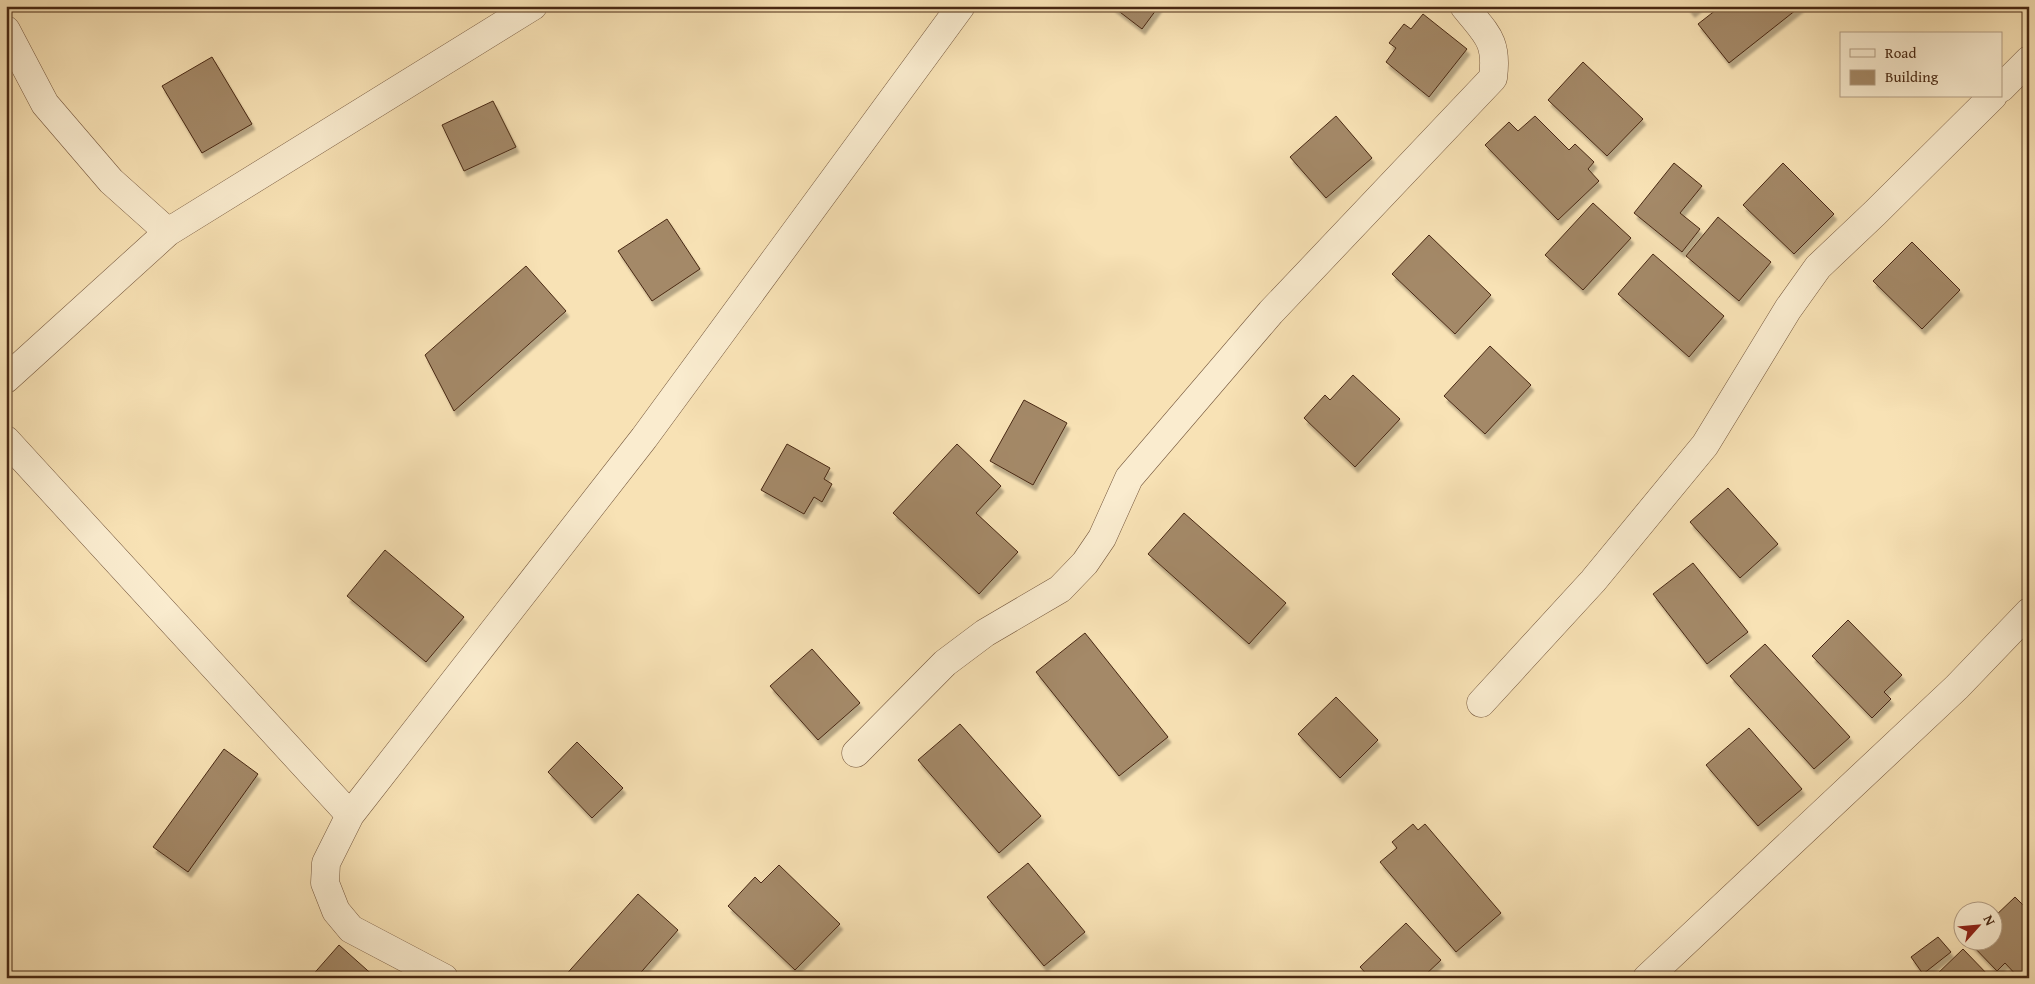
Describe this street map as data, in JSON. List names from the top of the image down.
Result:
{
  "legend": ["Road", "Building"],
  "north": "top right"
}
